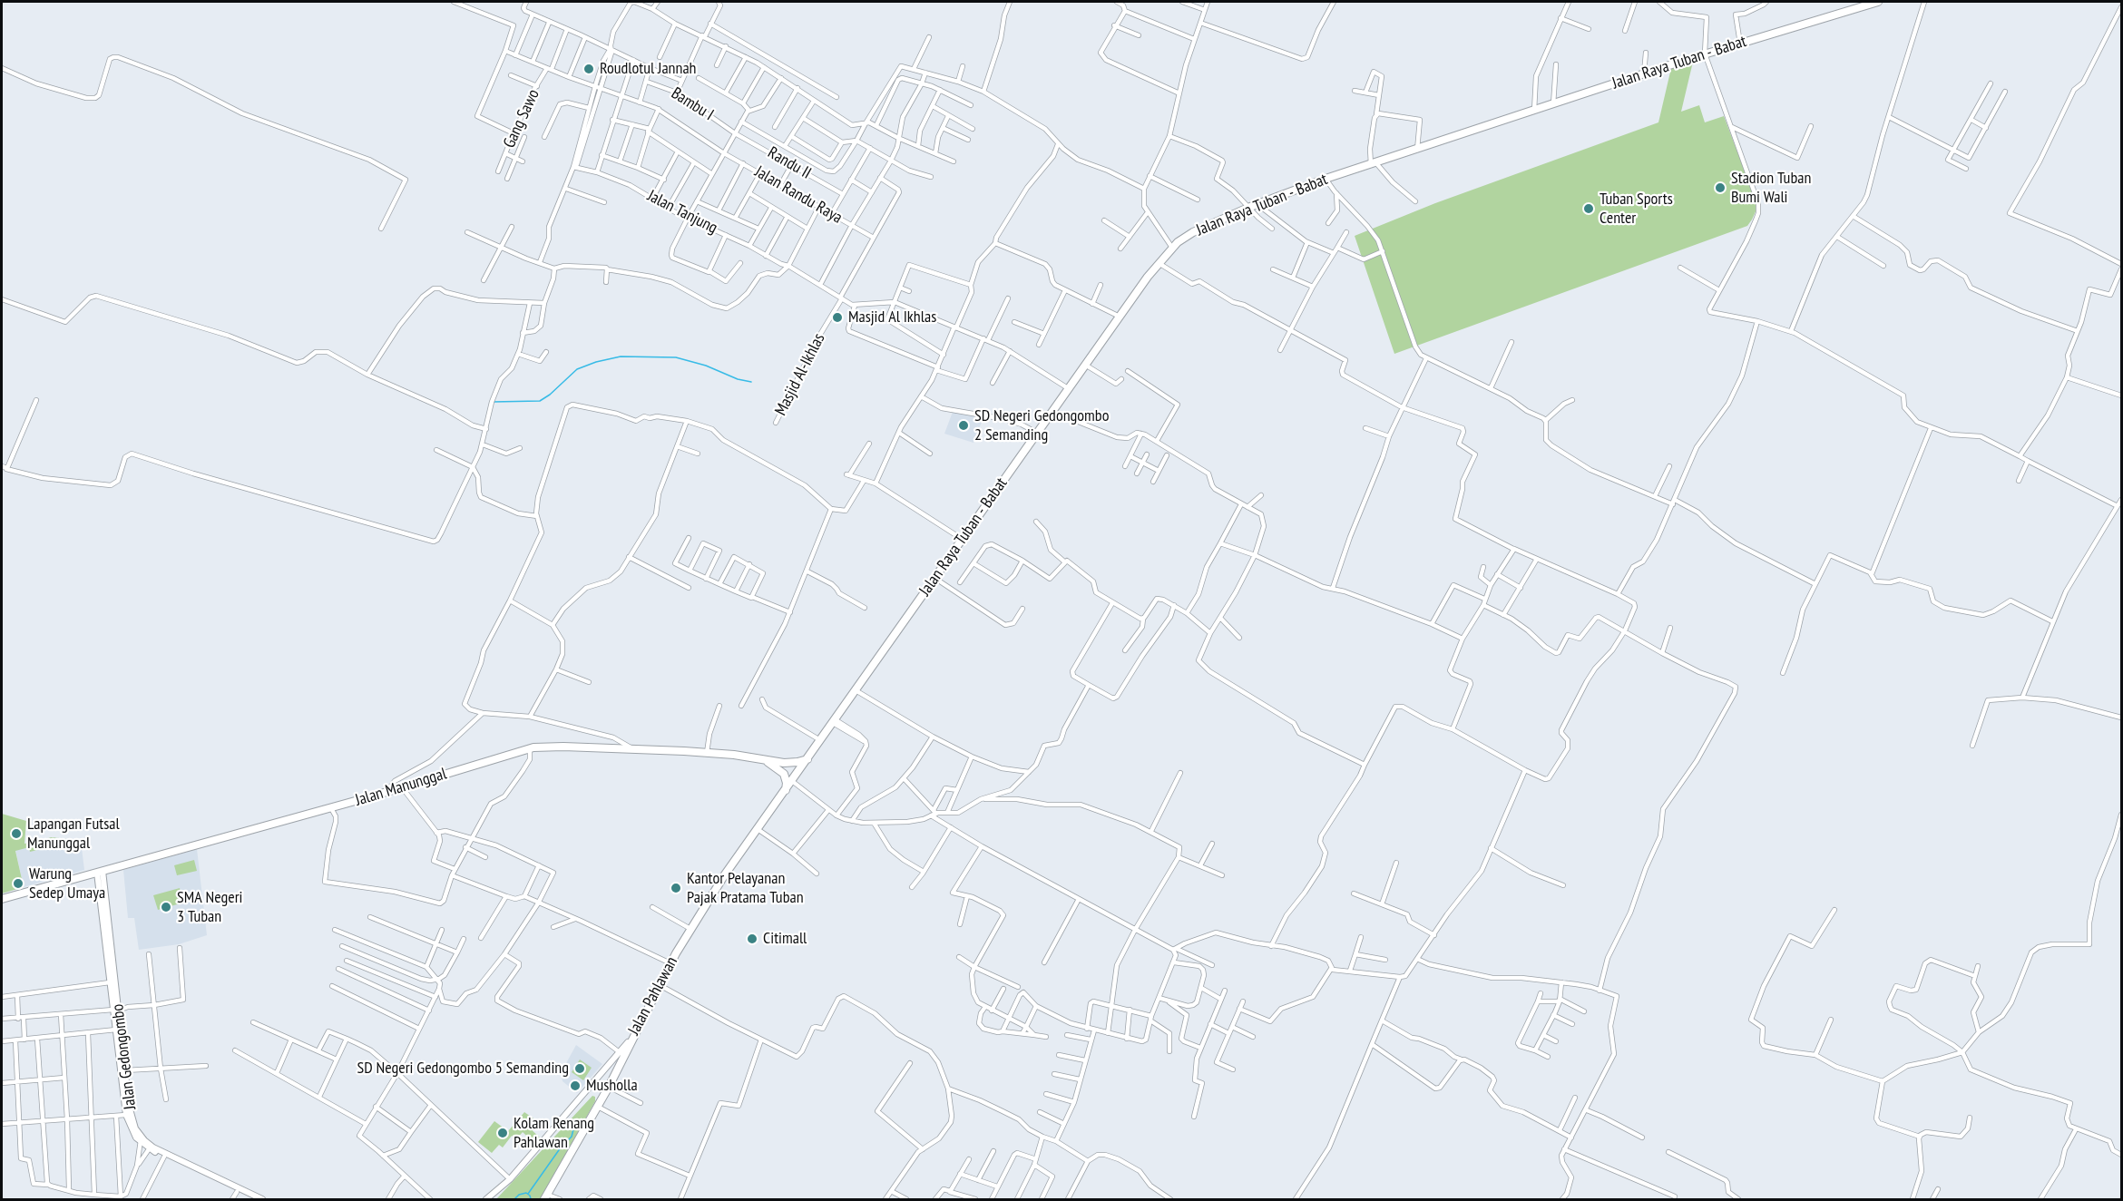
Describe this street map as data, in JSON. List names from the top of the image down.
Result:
{
  "streets": {
    "highway": ["Jalan Raya Tuban - Babat", "Jalan Manunggal", "Jalan Pahlawan"],
    "street": [
      "Bambu I",
      "Gang Sawo",
      "Randu II",
      "Jalan Randu Raya",
      "Jalan Tanjung",
      "Masjid Al-Ikhlas",
      "Jalan Gedongombo"
    ]
  },
  "crossings": [
    ["Jalan Raya Tuban - Babat", "Jalan Manunggal"],
    ["Jalan Raya Tuban - Babat", "Jalan Pahlawan"],
    ["Bambu I", "Randu II"],
    ["Gang Sawo", "Jalan Randu Raya"],
    ["Jalan Randu Raya", "Masjid Al-Ikhlas"],
    ["Jalan Tanjung", "Masjid Al-Ikhlas"],
    ["Jalan Manunggal", "Jalan Gedongombo"]
  ],
  "places": [
    "Roudlotul Jannah",
    "Stadion Tuban Bumi Wali",
    "Tuban Sports Center",
    "Masjid Al Ikhlas",
    "SD Negeri Gedongombo 2 Semanding",
    "Lapangan Futsal Manunggal",
    "Warung Sedep Umaya",
    "Kantor Pelayanan Pajak Pratama Tuban",
    "SMA Negeri 3 Tuban",
    "Citimall",
    "SD Negeri Gedongombo 5 Semanding",
    "Musholla",
    "Kolam Renang Pahlawan"
  ]
}
